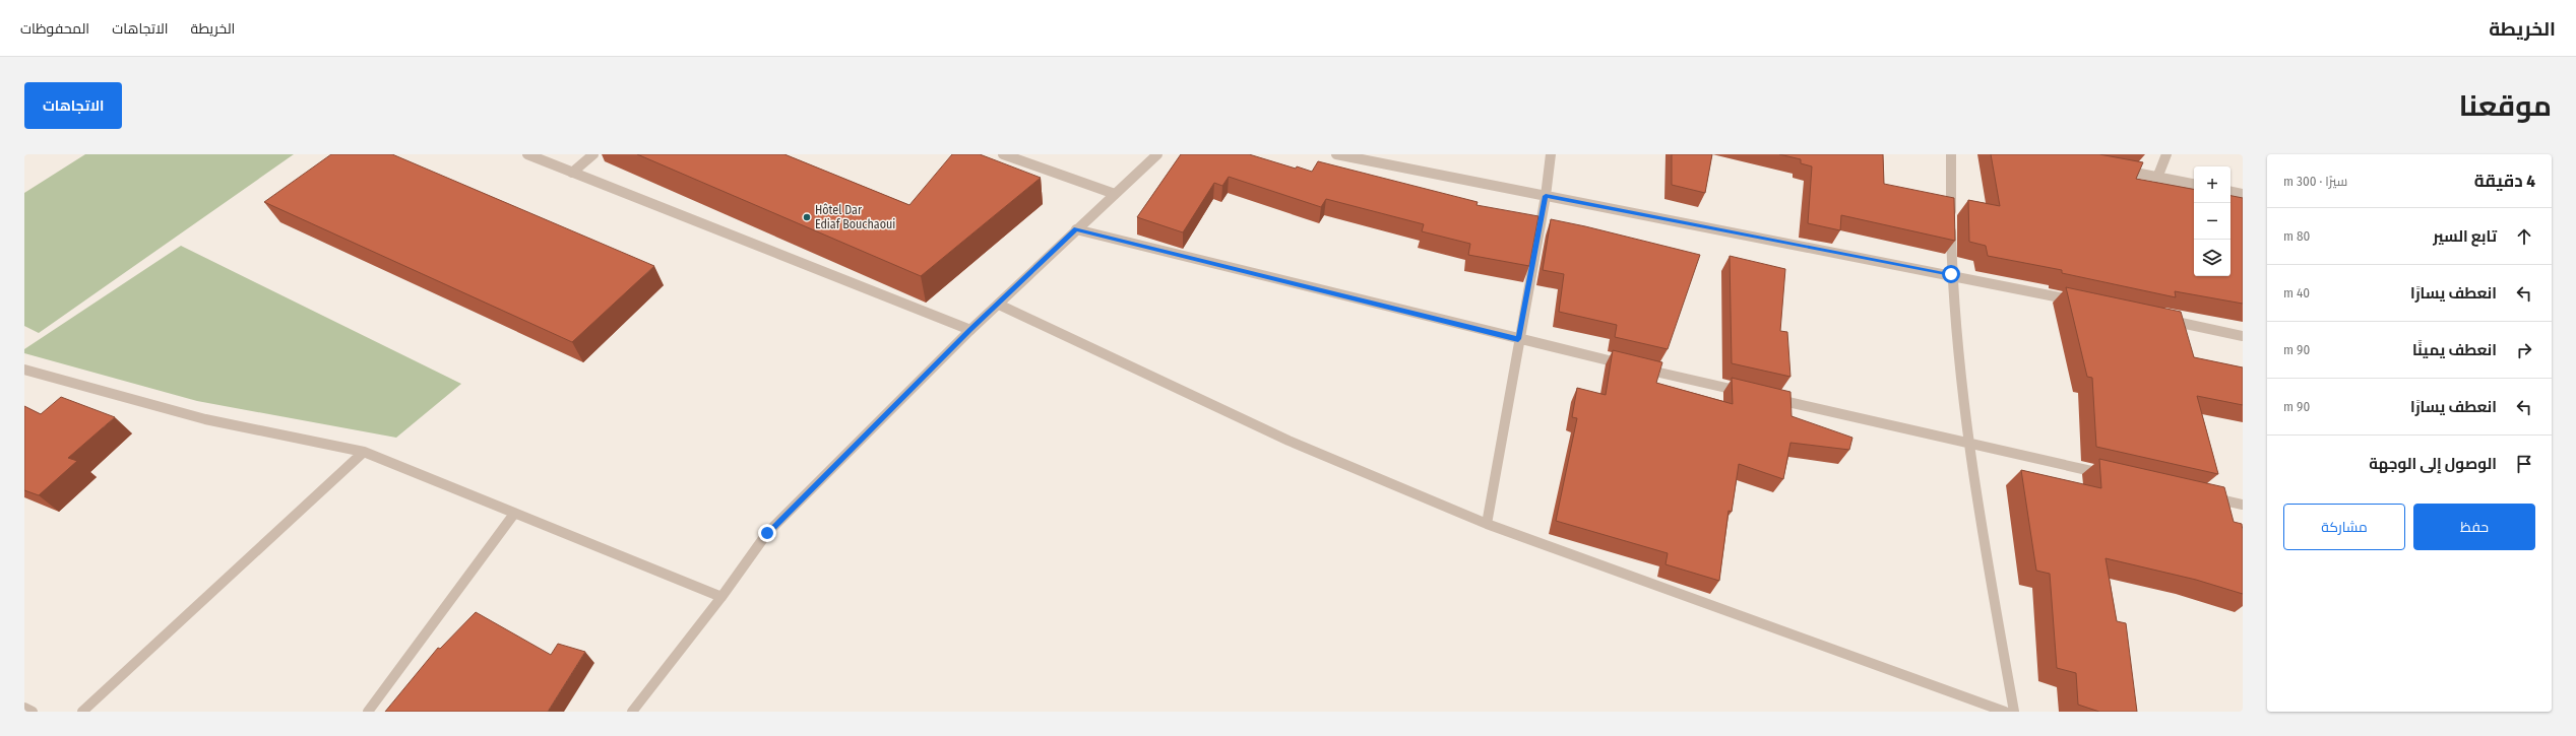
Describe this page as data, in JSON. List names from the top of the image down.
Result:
{
  "places": ["Hôtel Dar Ediaf Bouchaoui"],
  "page": {
    "header": "الخريطة",
    "nav": ["الخريطة", "الاتجاهات", "المحفوظات"],
    "title": "موقعنا",
    "buttons": [
      "الاتجاهات",
      ["حفظ", "مشاركة"]
    ],
    "heading": ["4 دقيقة", "سيرًا · 300 m"],
    "map_buttons": ["+", "−"],
    "list": [
      ["تابع السير", "80 m"],
      ["انعطف يسارًا", "40 m"],
      ["انعطف يمينًا", "90 m"],
      ["انعطف يسارًا", "90 m"],
      "الوصول إلى الوجهة"
    ]
  }
}
